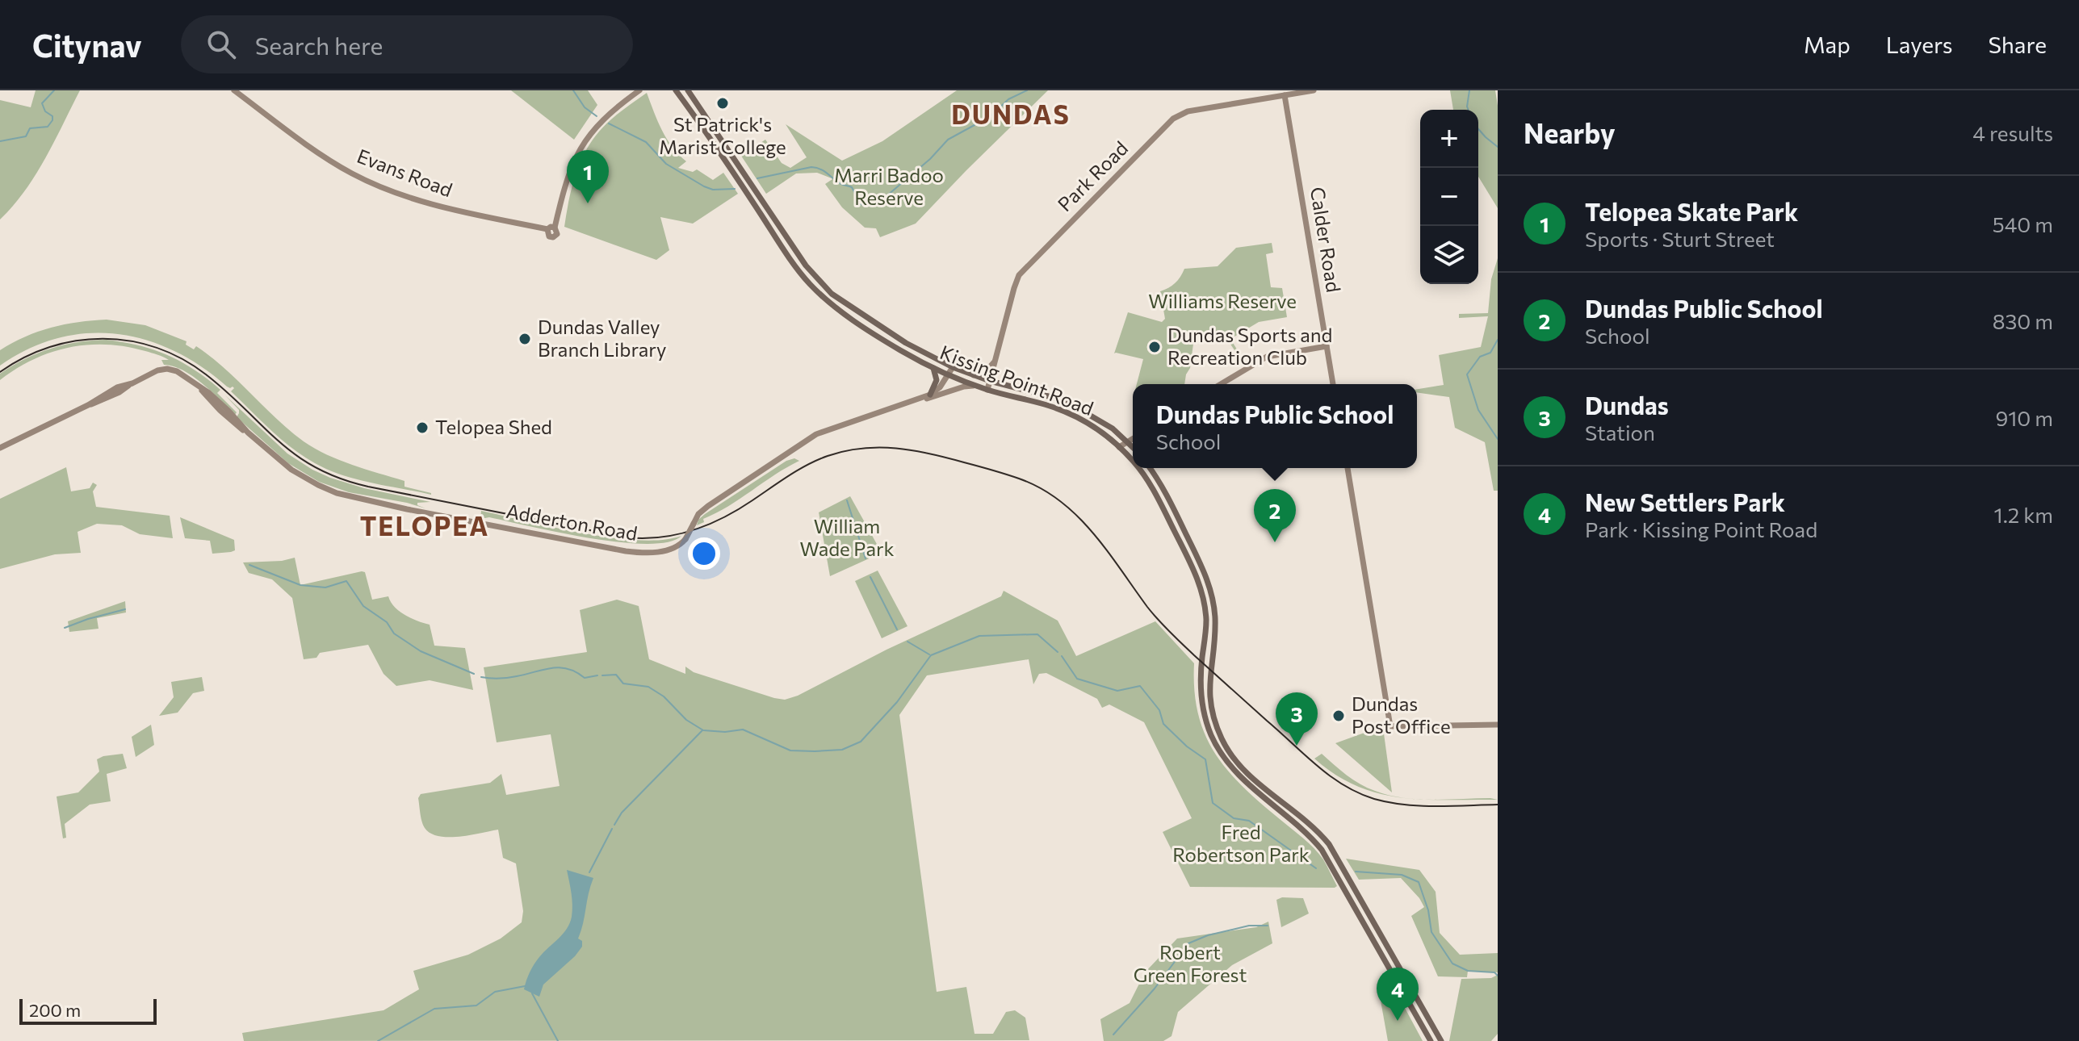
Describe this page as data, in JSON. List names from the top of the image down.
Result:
{
  "streets": {
    "main road": ["Kissing Point Road"],
    "street": [
      "Evans Road",
      "Park Road",
      "Calder Road",
      "Adderton Road"
    ]
  },
  "crossings": [
    ["Park Road", "Calder Road"],
    ["Park Road", "Kissing Point Road"],
    ["Kissing Point Road", "Adderton Road"]
  ],
  "districts": ["DUNDAS", "TELOPEA"],
  "parks": [
    "Marri Badoo Reserve",
    "Williams Reserve",
    "William Wade Park",
    "Fred Robertson Park",
    "Robert Green Forest"
  ],
  "places": [
    "St Patrick's Marist College",
    "Dundas Valley Branch Library",
    "Dundas Sports and Recreation Club",
    "Telopea Shed",
    "Dundas Post Office"
  ],
  "scale_bar": "200 m",
  "page": {
    "header": "Citynav",
    "search": "Search here",
    "nav": ["Map", "Layers", "Share"],
    "heading": ["Nearby", "4 results"],
    "map_buttons": ["+", "−"],
    "pins": [
      "1",
      "2",
      "3",
      "4"
    ],
    "list": [
      {
        "mark": "1",
        "name": "Telopea Skate Park",
        "note": "Sports · Sturt Street",
        "value": "540 m"
      },
      {
        "mark": "2",
        "name": "Dundas Public School",
        "note": "School",
        "value": "830 m"
      },
      {
        "mark": "3",
        "name": "Dundas",
        "note": "Station",
        "value": "910 m"
      },
      {
        "mark": "4",
        "name": "New Settlers Park",
        "note": "Park · Kissing Point Road",
        "value": "1.2 km"
      }
    ],
    "popup": ["Dundas Public School", "School"],
    "scale": "200 m"
  }
}
